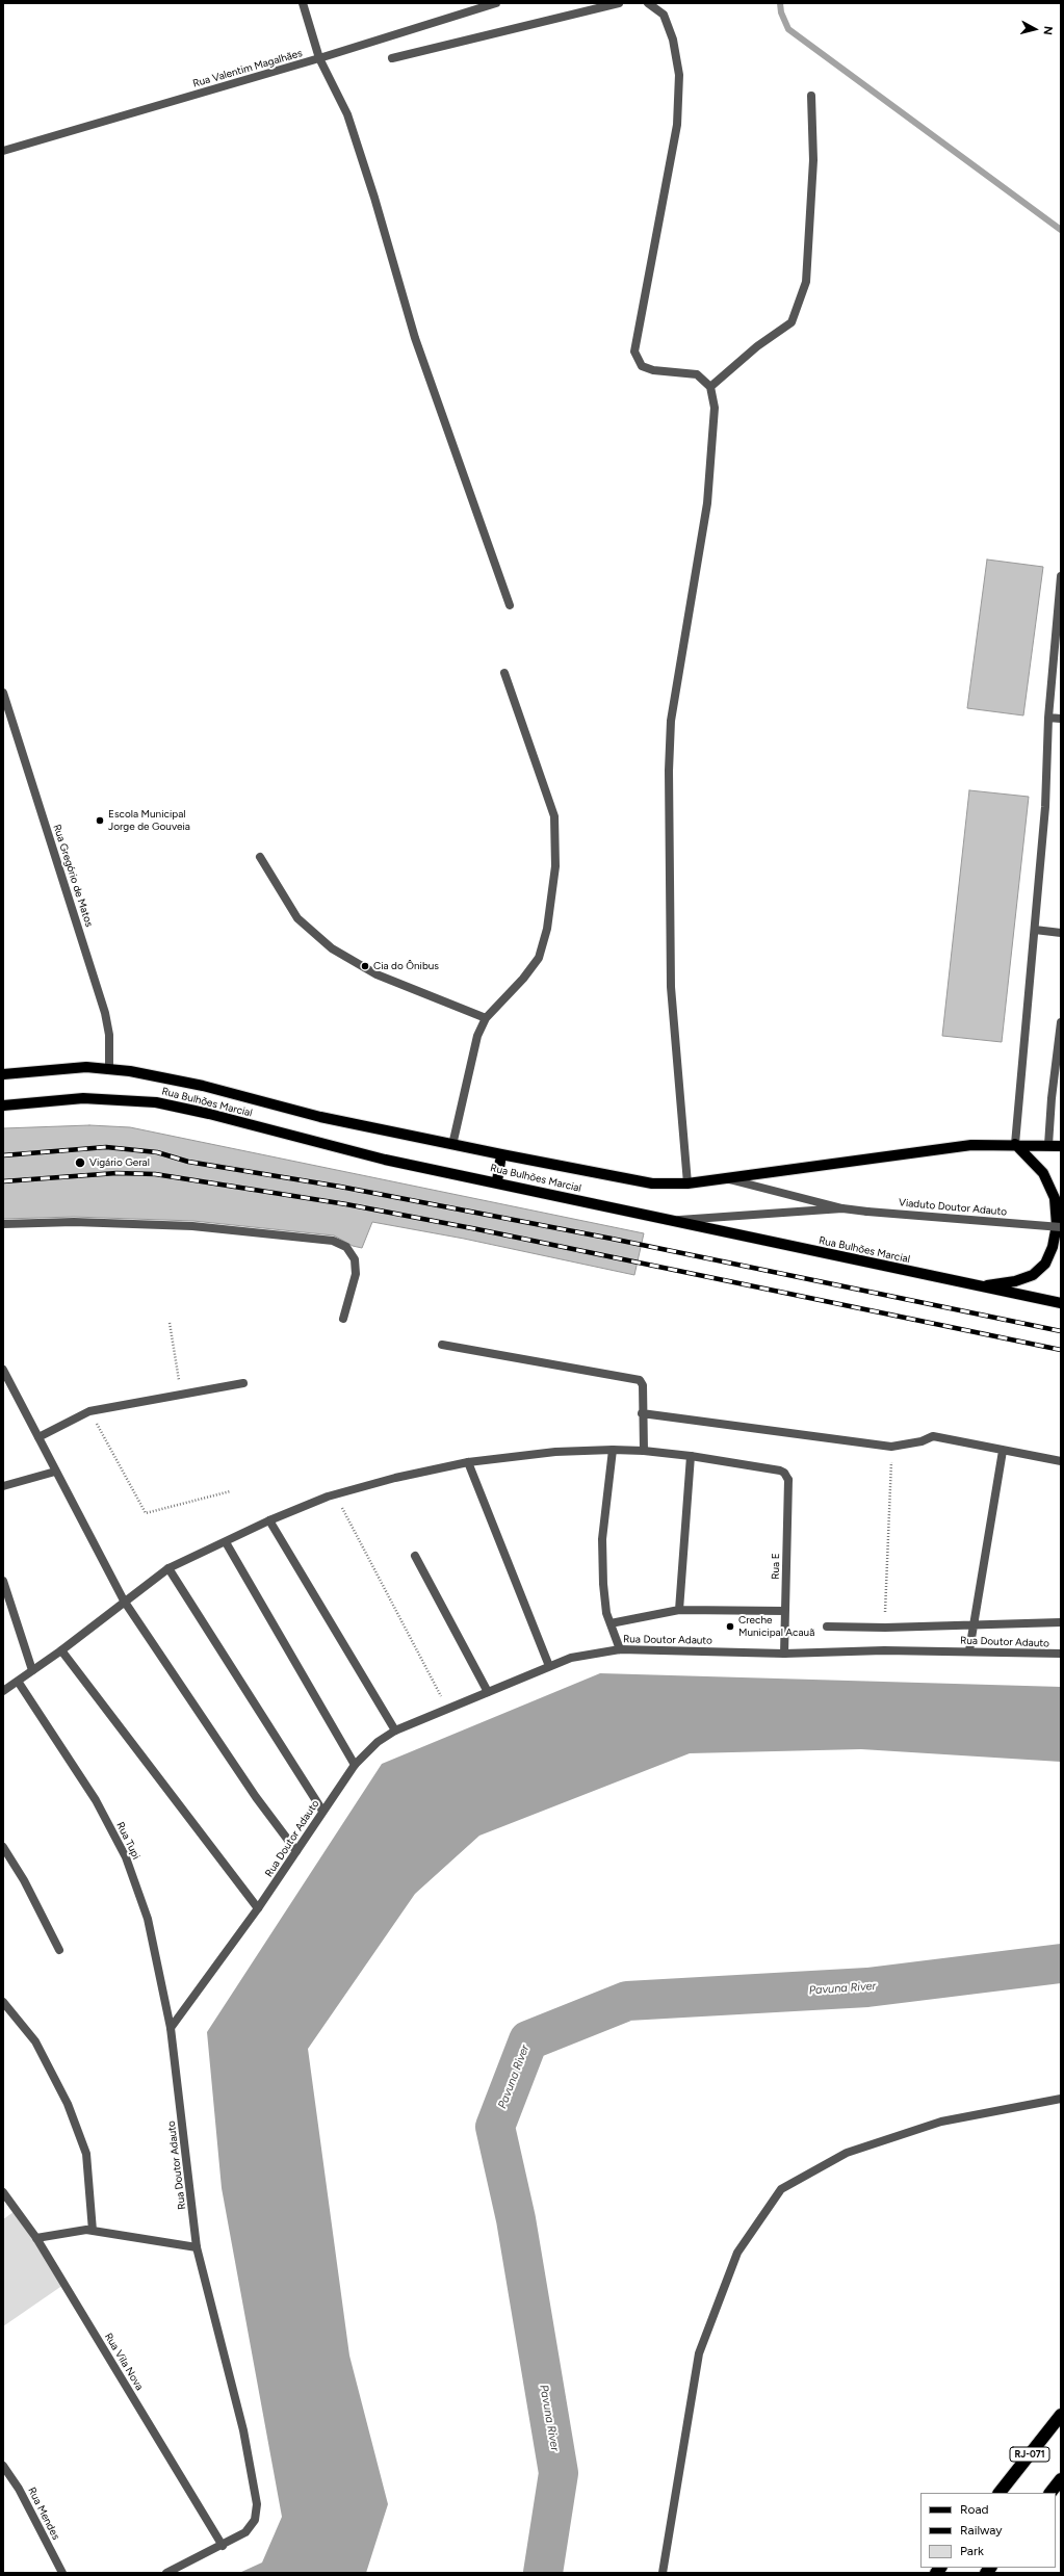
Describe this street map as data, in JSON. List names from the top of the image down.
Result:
{
  "streets": {
    "highway": ["RJ-071"],
    "main road": ["Rua Bulhões Marcial"],
    "street": [
      "Rua Valentim Magalhães",
      "Rua Gregório de Matos",
      "Viaduto Doutor Adauto",
      "Rua E",
      "Rua Doutor Adauto",
      "Rua Tupi",
      "Rua Vila Nova",
      "Rua Mendes"
    ]
  },
  "crossings": [
    ["Rua Gregório de Matos", "Rua Bulhões Marcial"],
    ["Rua Bulhões Marcial", "Viaduto Doutor Adauto"],
    ["Rua E", "Rua Doutor Adauto"],
    ["Rua Doutor Adauto", "Rua Tupi"],
    ["Rua Doutor Adauto", "Rua Vila Nova"]
  ],
  "water": ["Pavuna River"],
  "places": [
    "Escola Municipal Jorge de Gouveia",
    "Cia do Ônibus",
    "Vigário Geral",
    "Creche Municipal Acauã"
  ],
  "legend": ["Road", "Railway", "Park"],
  "north": "right"
}
